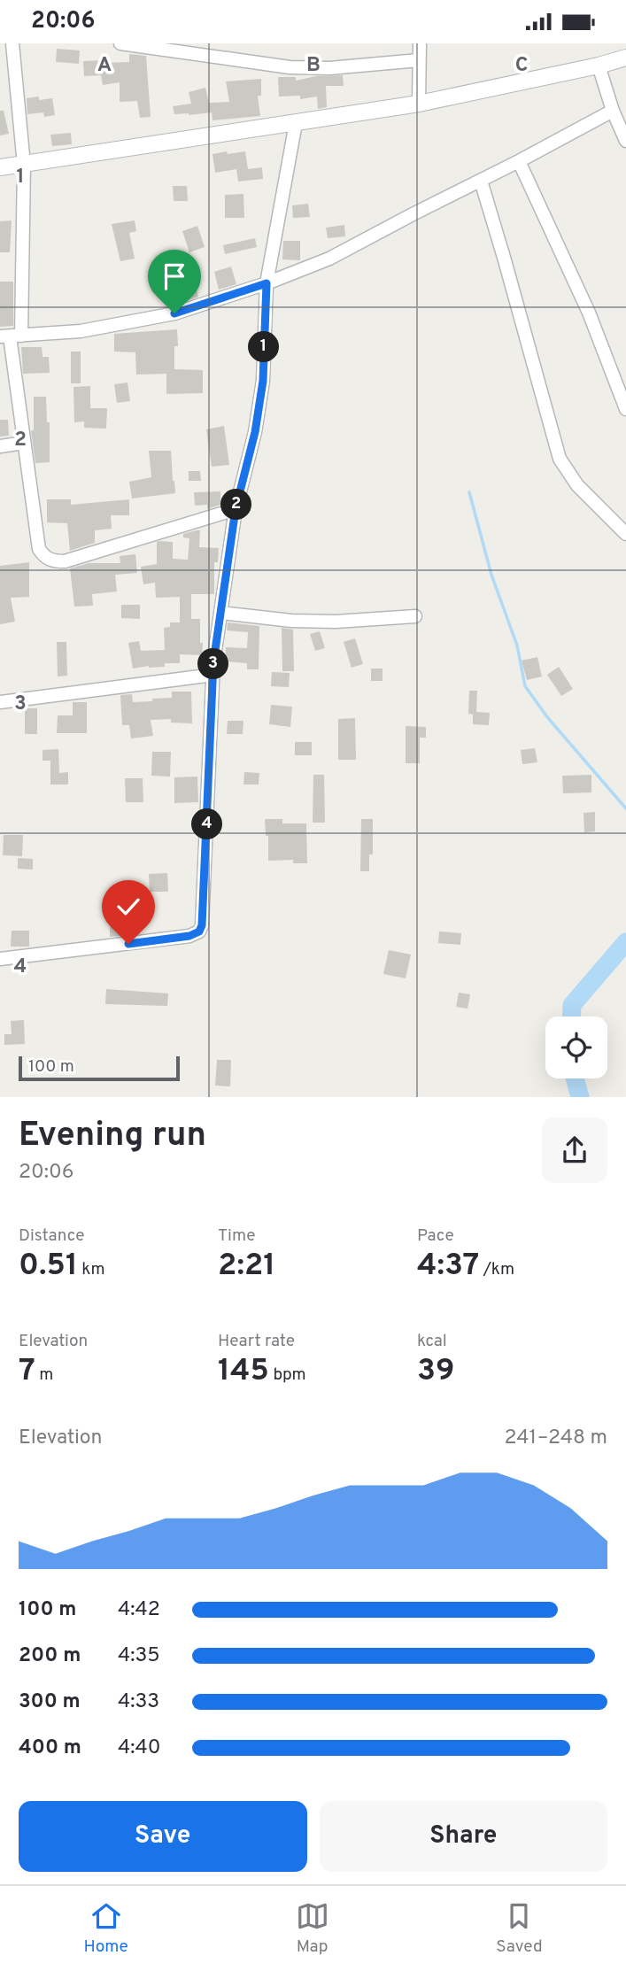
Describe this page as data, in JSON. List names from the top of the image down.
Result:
{
  "scale_bar": "100 m",
  "page": {
    "status": "20:06",
    "pins": [
      "1",
      "2",
      "3",
      "4"
    ],
    "scale": "100 m",
    "heading": ["Evening run", "20:06"],
    "stats": [
      ["Distance", "0.51 km"],
      ["Time", "2:21"],
      ["Pace", "4:37 /km"],
      ["Elevation", "7 m"],
      ["Heart rate", "145 bpm"],
      ["kcal", "39"]
    ],
    "chart": ["Elevation", "241–248 m"],
    "list": [
      {
        "name": "100 m",
        "note": "4:42"
      },
      {
        "name": "200 m",
        "note": "4:35"
      },
      {
        "name": "300 m",
        "note": "4:33"
      },
      {
        "name": "400 m",
        "note": "4:40"
      }
    ],
    "buttons": ["Save", "Share"],
    "tabs": ["Home", "Map", "Saved"]
  },
  "grid": {
    "columns": ["A", "B", "C"],
    "rows": [
      "1",
      "2",
      "3",
      "4"
    ]
  }
}
